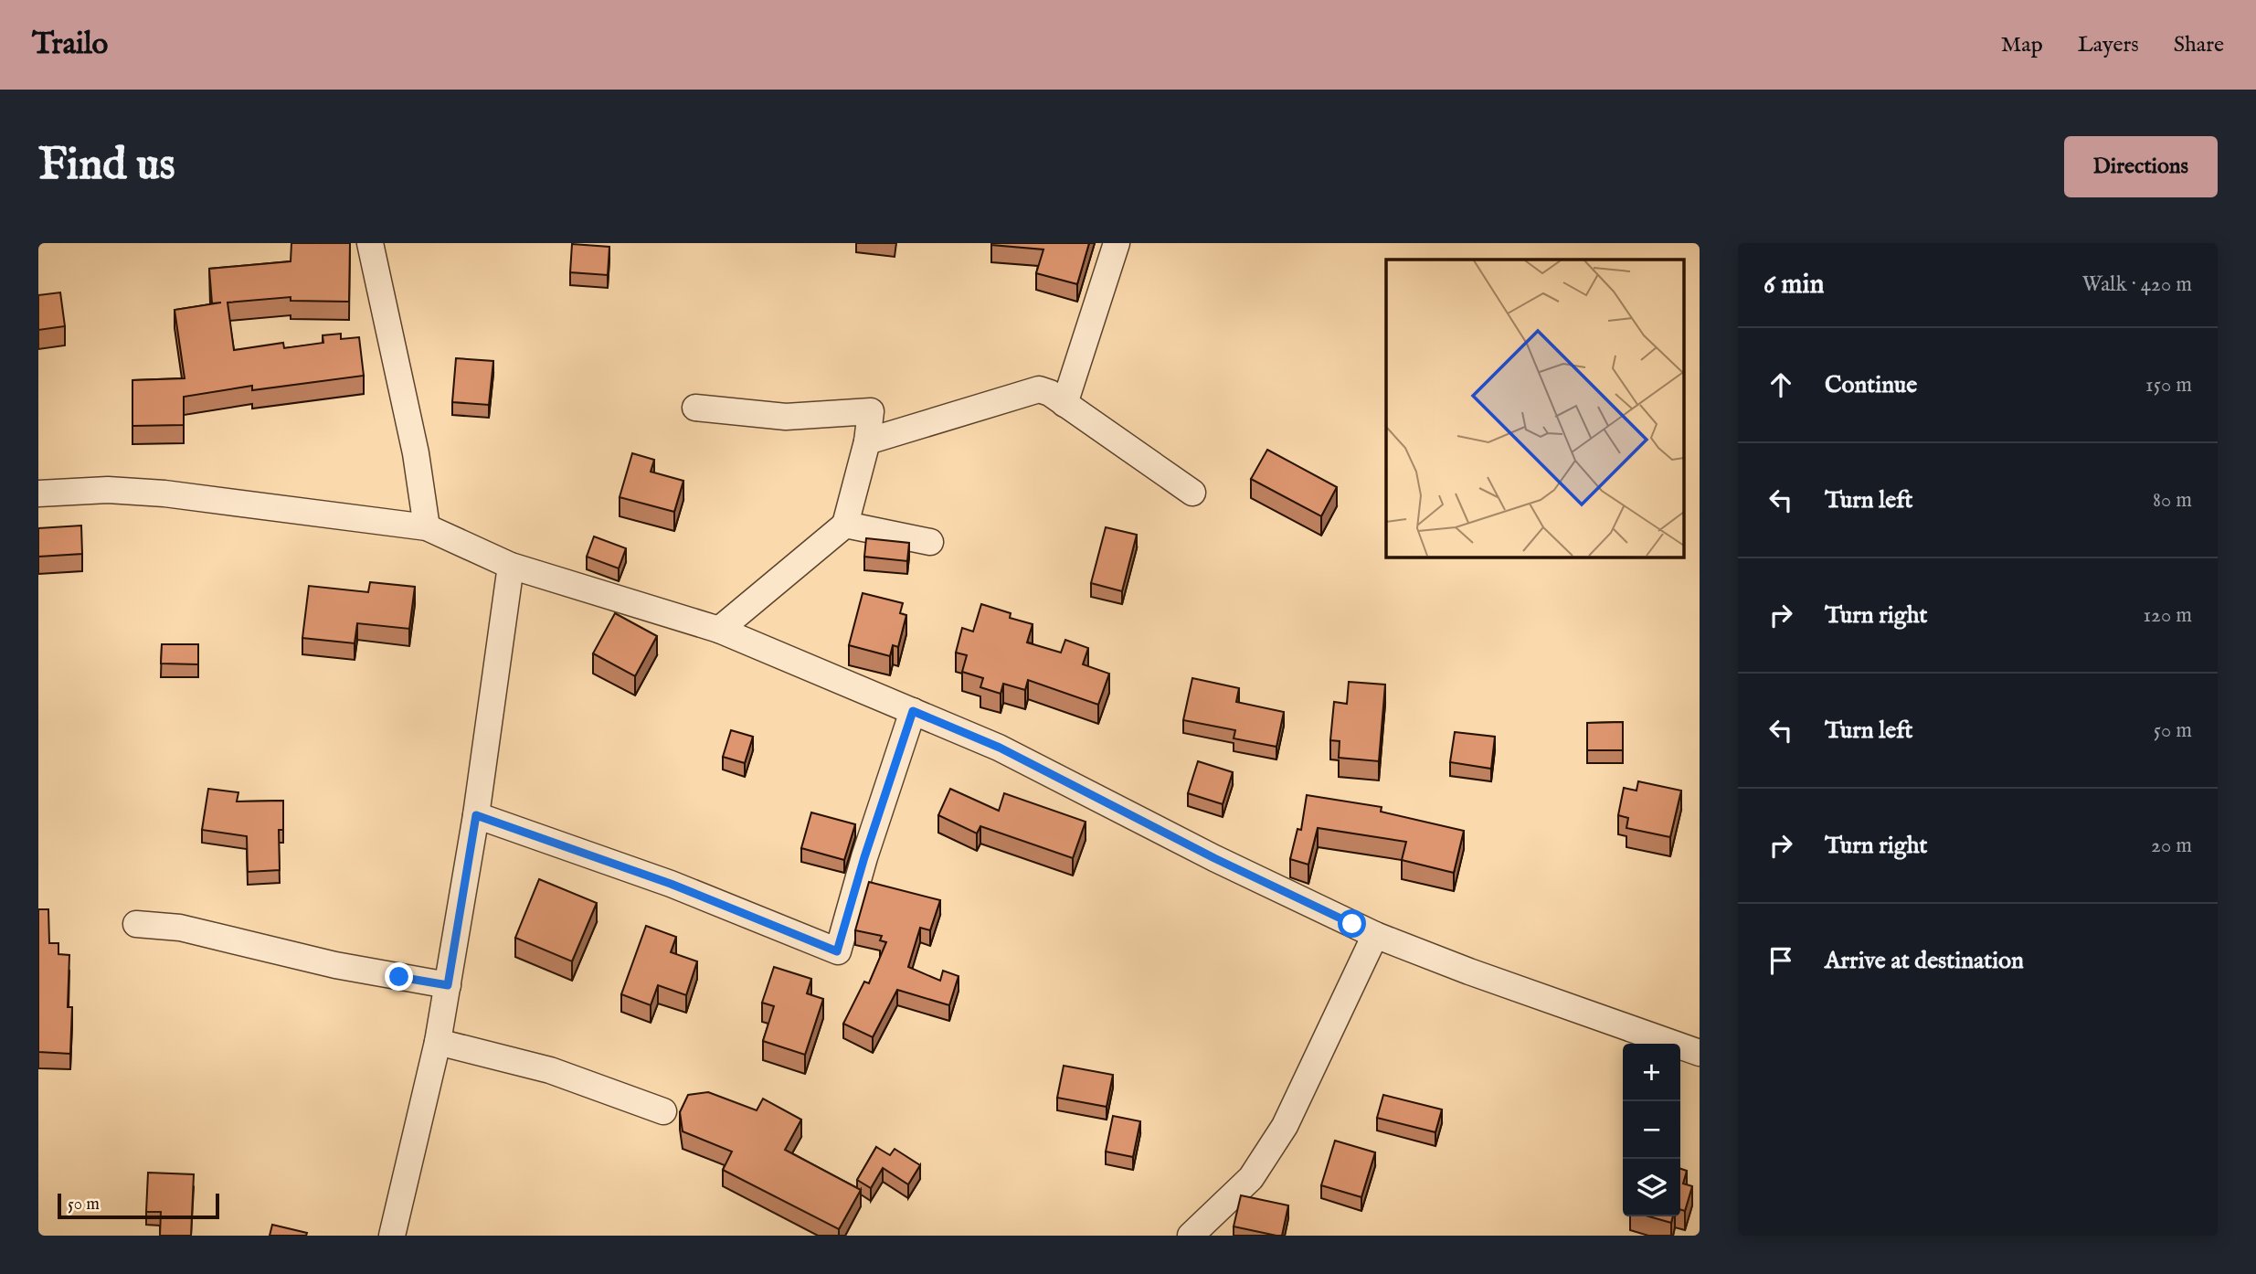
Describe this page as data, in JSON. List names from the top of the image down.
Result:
{
  "scale_bar": "50 m",
  "page": {
    "header": "Trailo",
    "nav": ["Map", "Layers", "Share"],
    "buttons": "Directions",
    "title": "Find us",
    "heading": ["6 min", "Walk · 420 m"],
    "list": [
      ["Continue", "150 m"],
      ["Turn left", "80 m"],
      ["Turn right", "120 m"],
      ["Turn left", "50 m"],
      ["Turn right", "20 m"],
      "Arrive at destination"
    ],
    "map_buttons": ["+", "−"],
    "scale": "50 m"
  }
}
